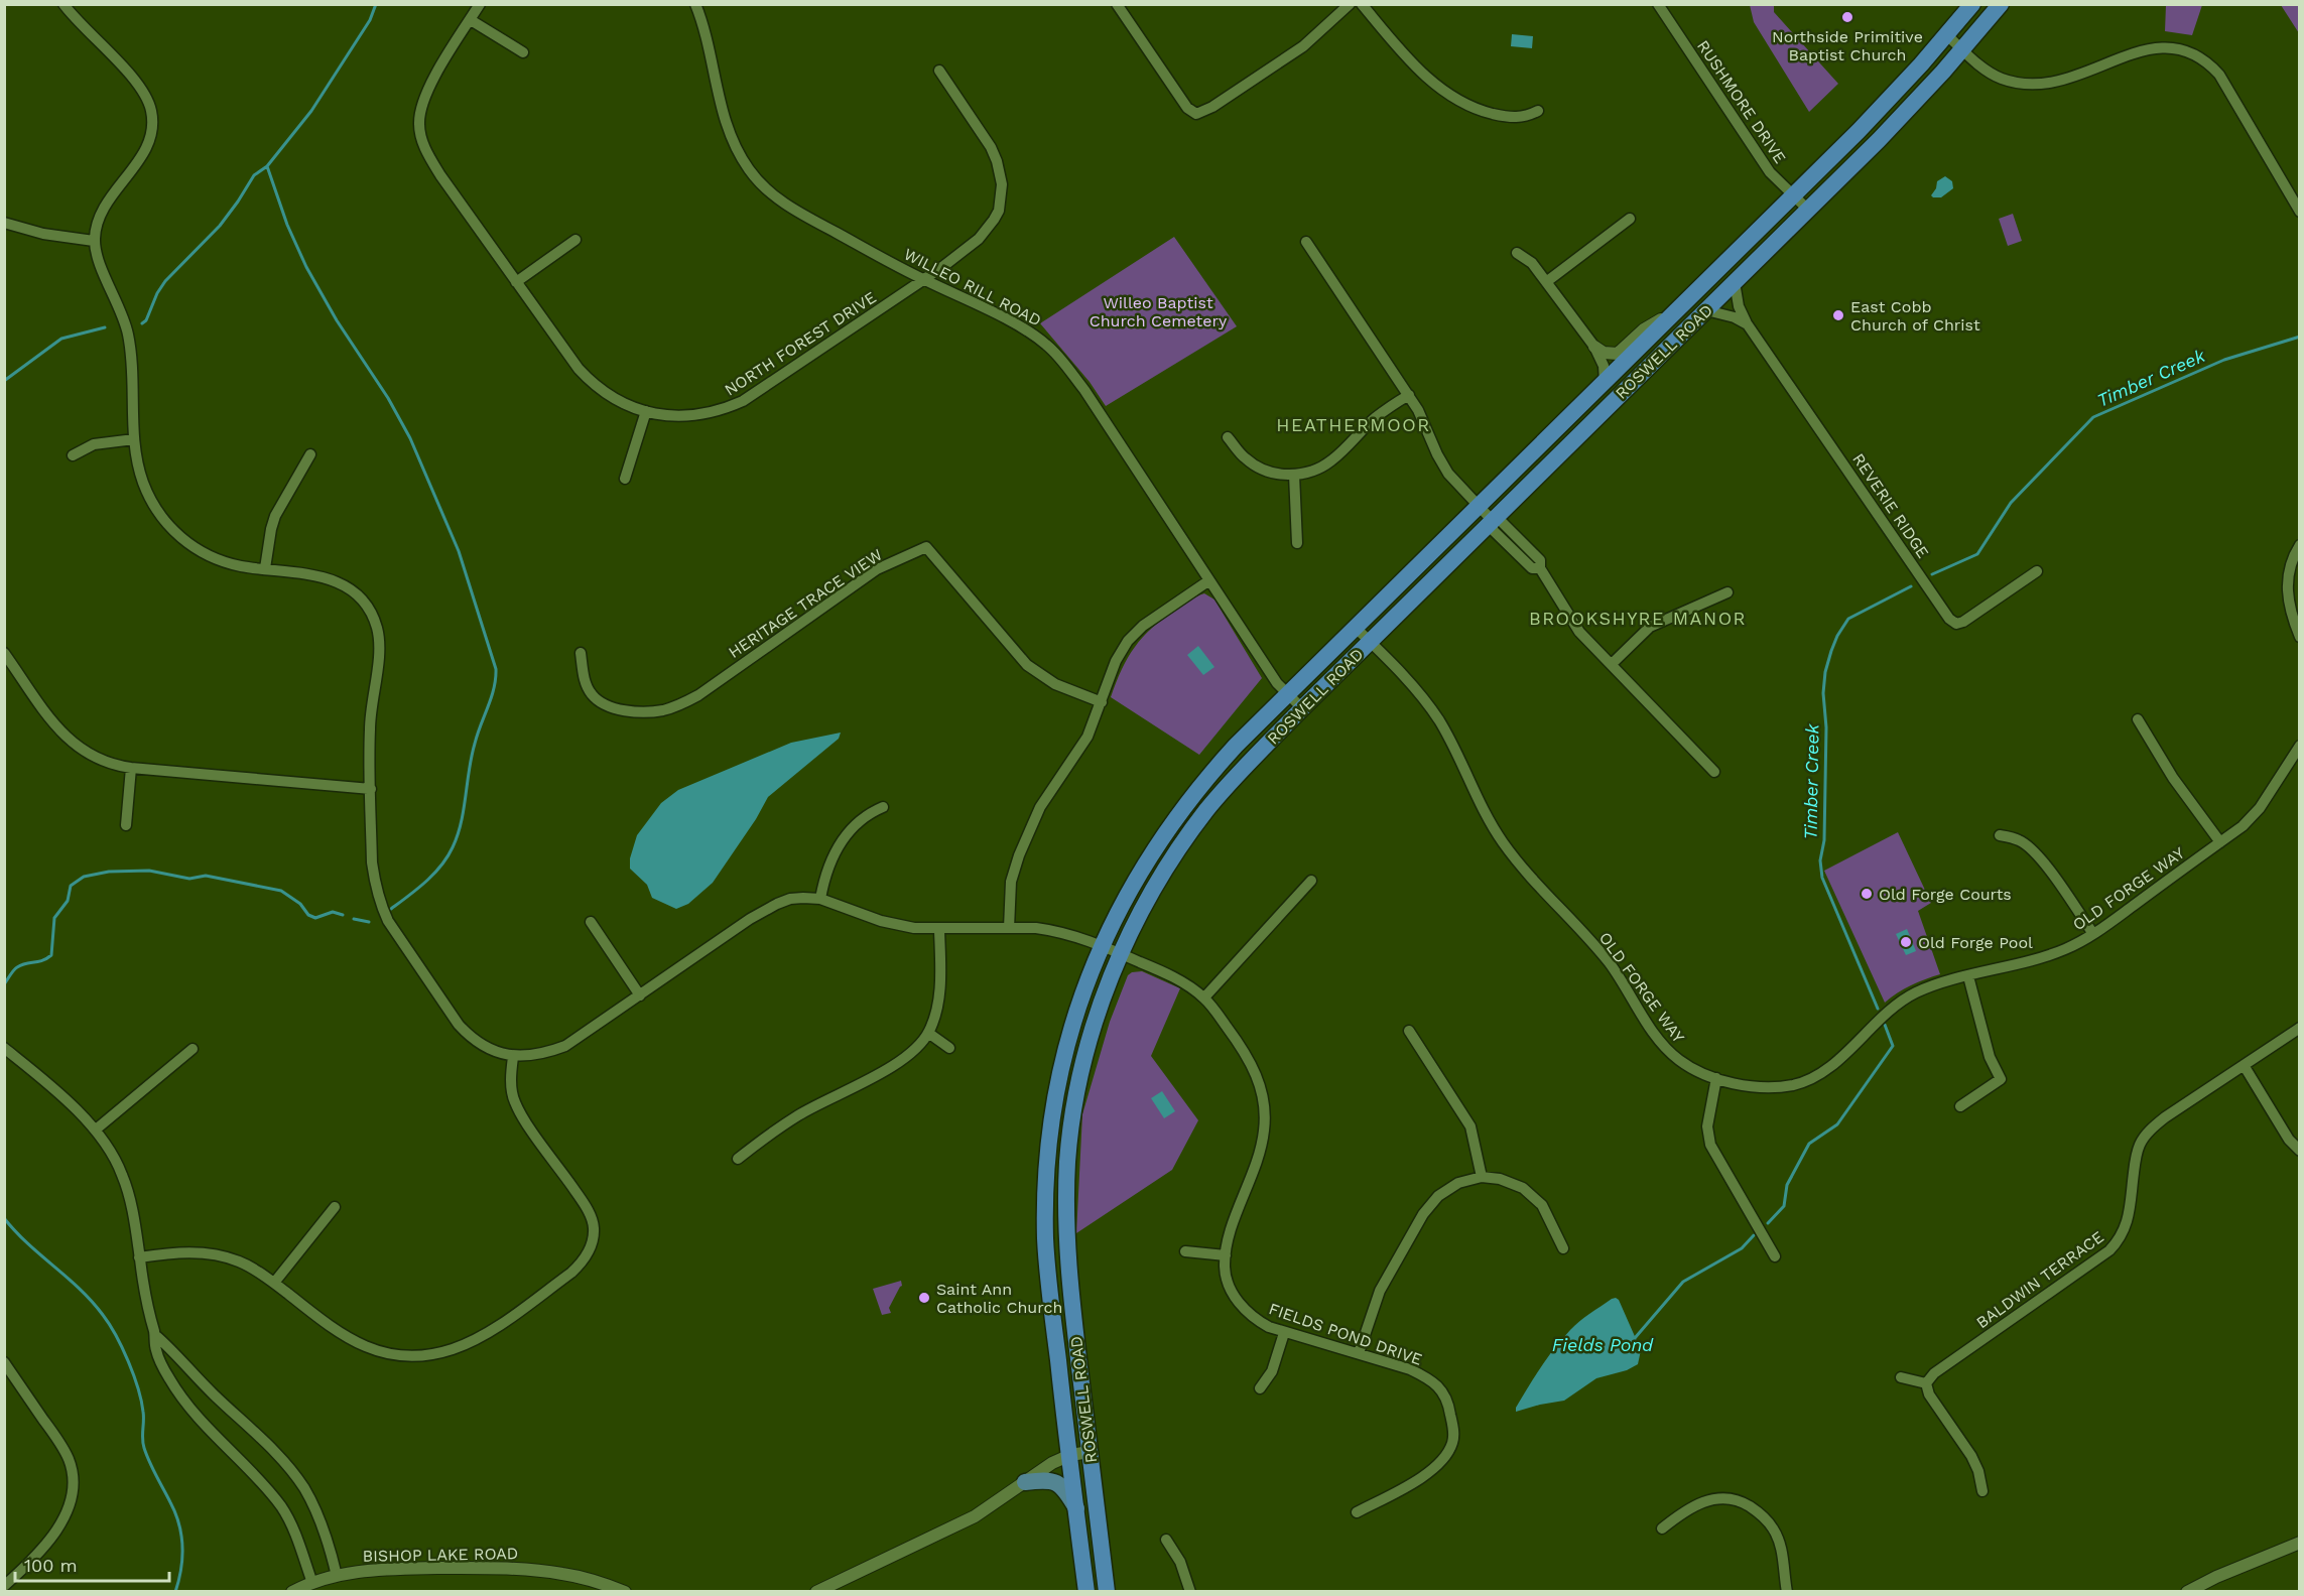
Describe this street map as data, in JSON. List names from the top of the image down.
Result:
{
  "streets": {
    "highway": ["ROSWELL ROAD"],
    "street": [
      "RUSHMORE DRIVE",
      "WILLEO RILL ROAD",
      "NORTH FOREST DRIVE",
      "REVERIE RIDGE",
      "HERITAGE TRACE VIEW",
      "OLD FORGE WAY",
      "BALDWIN TERRACE",
      "FIELDS POND DRIVE",
      "BISHOP LAKE ROAD"
    ]
  },
  "crossings": [
    ["RUSHMORE DRIVE", "ROSWELL ROAD"],
    ["WILLEO RILL ROAD", "NORTH FOREST DRIVE"],
    ["WILLEO RILL ROAD", "ROSWELL ROAD"],
    ["ROSWELL ROAD", "REVERIE RIDGE"],
    ["ROSWELL ROAD", "OLD FORGE WAY"],
    ["ROSWELL ROAD", "FIELDS POND DRIVE"]
  ],
  "districts": ["HEATHERMOOR", "BROOKSHYRE MANOR"],
  "water": ["Timber Creek", "Fields Pond"],
  "parks": ["Willeo Baptist Church Cemetery"],
  "places": [
    "Northside Primitive Baptist Church",
    "East Cobb Church of Christ",
    "Old Forge Courts",
    "Old Forge Pool",
    "Saint Ann Catholic Church"
  ],
  "scale_bar": "100 m"
}
